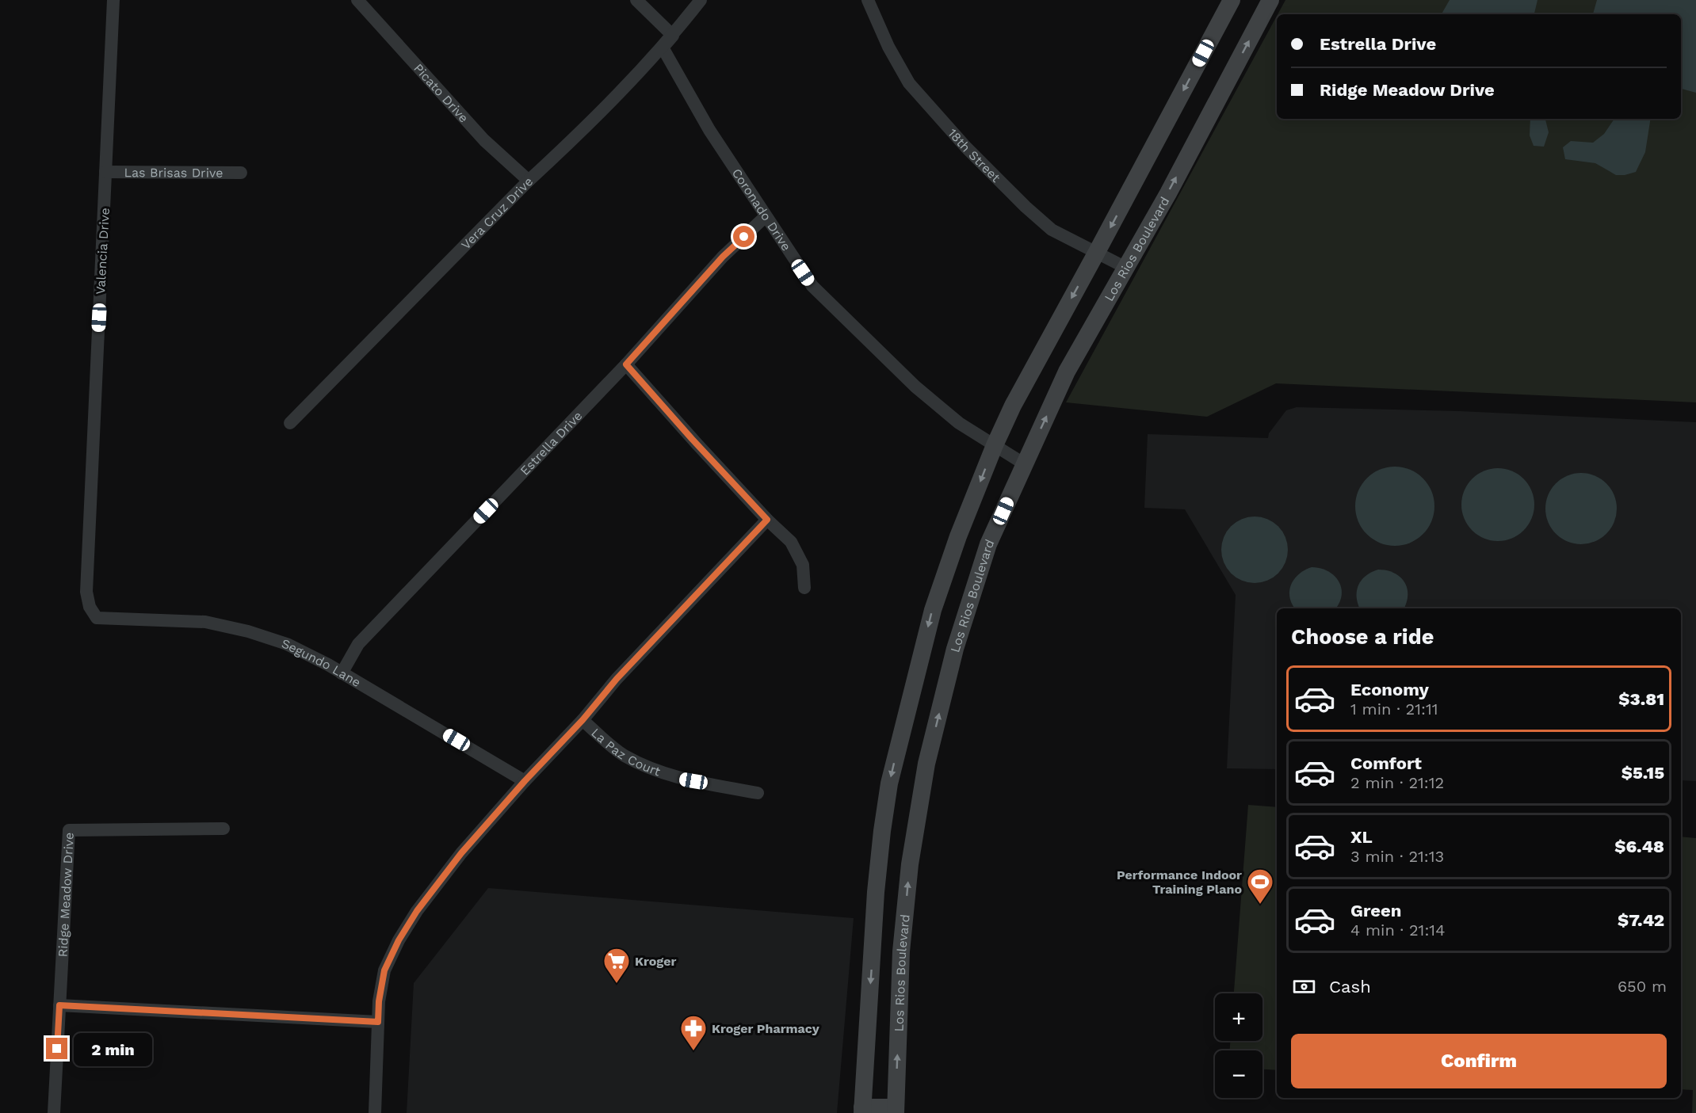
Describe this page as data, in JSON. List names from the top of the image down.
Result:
{
  "streets": {
    "main road": ["Los Rios Boulevard"],
    "street": [
      "Picato Drive",
      "18th Street",
      "Las Brisas Drive",
      "Coronado Drive",
      "Vera Cruz Drive",
      "Valencia Drive",
      "Estrella Drive",
      "Segundo Lane",
      "La Paz Court",
      "Ridge Meadow Drive"
    ]
  },
  "crossings": [
    ["Picato Drive", "Vera Cruz Drive"],
    ["18th Street", "Los Rios Boulevard"],
    ["Las Brisas Drive", "Valencia Drive"],
    ["Coronado Drive", "Vera Cruz Drive"],
    ["Coronado Drive", "Los Rios Boulevard"],
    ["Coronado Drive", "Estrella Drive"],
    ["Valencia Drive", "Segundo Lane"],
    ["Estrella Drive", "Segundo Lane"]
  ],
  "places": {
    "sports": ["Performance Indoor Training Plano"],
    "supermarket": ["Kroger"],
    "pharmacy": ["Kroger Pharmacy"]
  },
  "page": {
    "banner": ["Estrella Drive", "Ridge Meadow Drive"],
    "heading": "Choose a ride",
    "list": [
      {
        "name": "Economy",
        "note": "1 min · 21:11",
        "value": "$3.81"
      },
      {
        "name": "Comfort",
        "note": "2 min · 21:12",
        "value": "$5.15"
      },
      {
        "name": "XL",
        "note": "3 min · 21:13",
        "value": "$6.48"
      },
      {
        "name": "Green",
        "note": "4 min · 21:14",
        "value": "$7.42"
      }
    ],
    "pay": ["Cash", "650 m"],
    "map_buttons": ["+", "−"],
    "buttons": "Confirm",
    "bubble": "2 min"
  }
}
